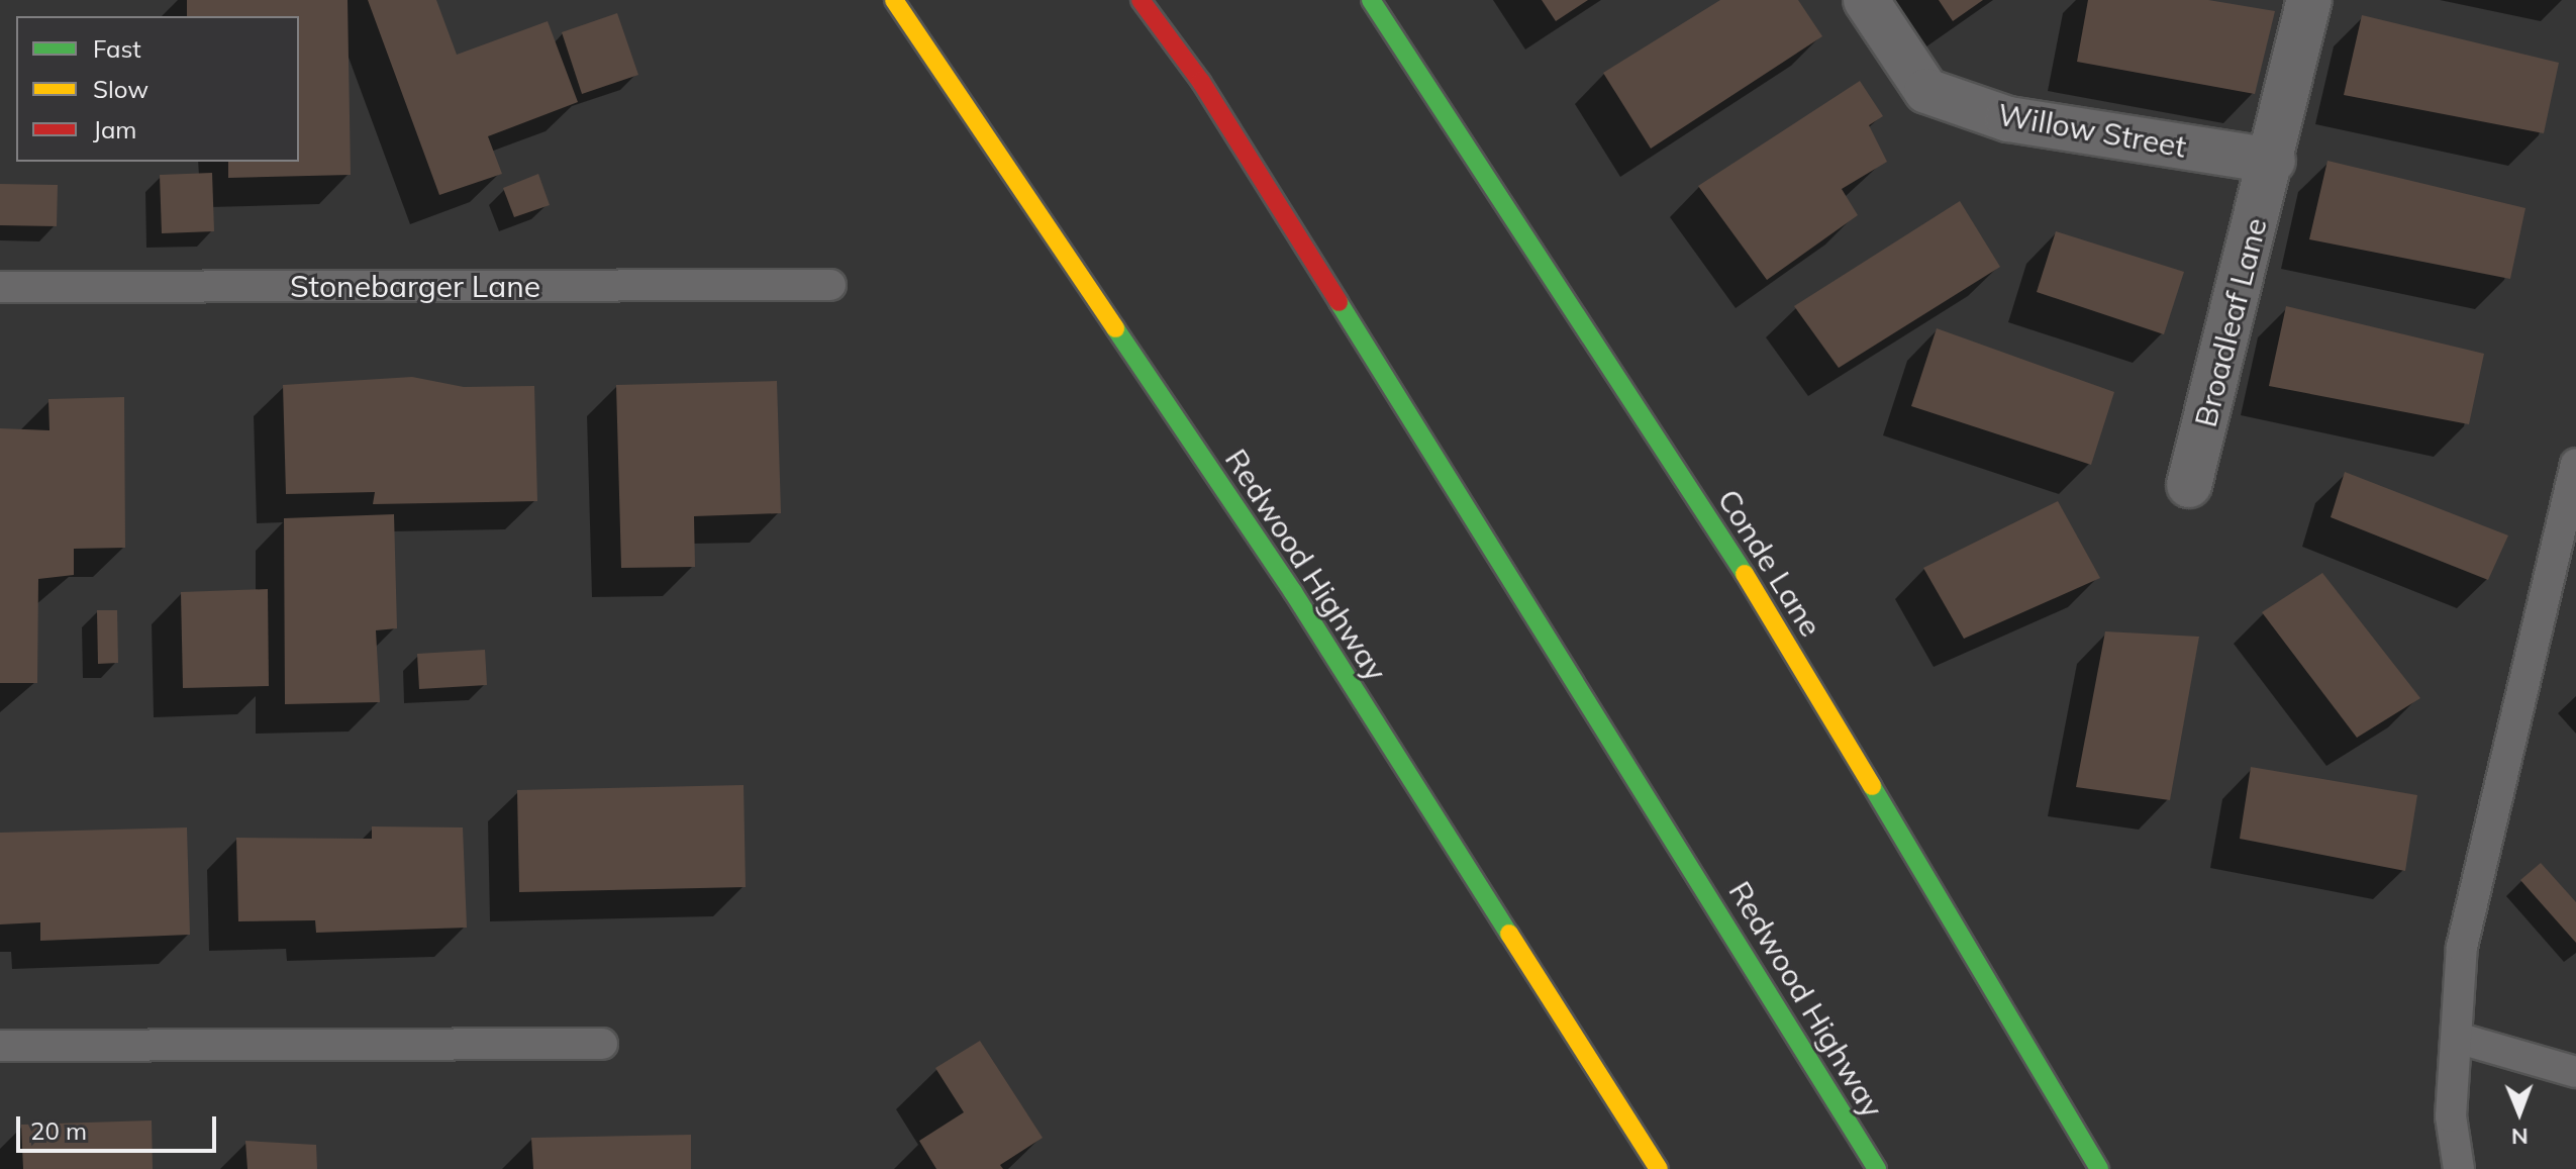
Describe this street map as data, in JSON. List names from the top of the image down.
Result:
{
  "streets": {
    "main road": ["Conde Lane", "Redwood Highway"],
    "street": ["Willow Street", "Broadleaf Lane"],
    "lane": ["Stonebarger Lane"]
  },
  "crossings": [
    ["Willow Street", "Broadleaf Lane"]
  ],
  "legend": ["Fast", "Slow", "Jam"],
  "scale_bar": "20 m",
  "north": "bottom"
}
